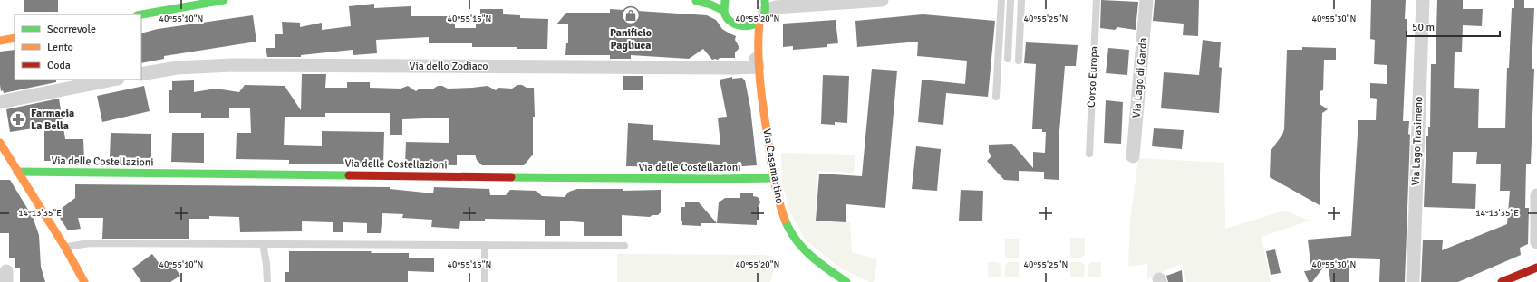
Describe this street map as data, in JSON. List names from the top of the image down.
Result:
{
  "streets": {
    "street": [
      "Via dello Zodiaco",
      "Via Lago di Garda",
      "Via Lago Trasimeno",
      "Via delle Costellazioni",
      "Via Casamartino"
    ],
    "lane": ["Corso Europa"]
  },
  "crossings": [
    ["Via dello Zodiaco", "Via Casamartino"],
    ["Via delle Costellazioni", "Via Casamartino"]
  ],
  "places": {
    "shop": ["Panificio Pagliuca"],
    "pharmacy": ["Farmacia La Bella"]
  },
  "legend": ["Scorrevole", "Lento", "Coda"],
  "scale_bar": "50 m",
  "coordinates": [
    "40°55'10\"N",
    "40°55'15\"N",
    "40°55'20\"N",
    "40°55'25\"N",
    "40°55'30\"N",
    "14°13'35\"E"
  ]
}
